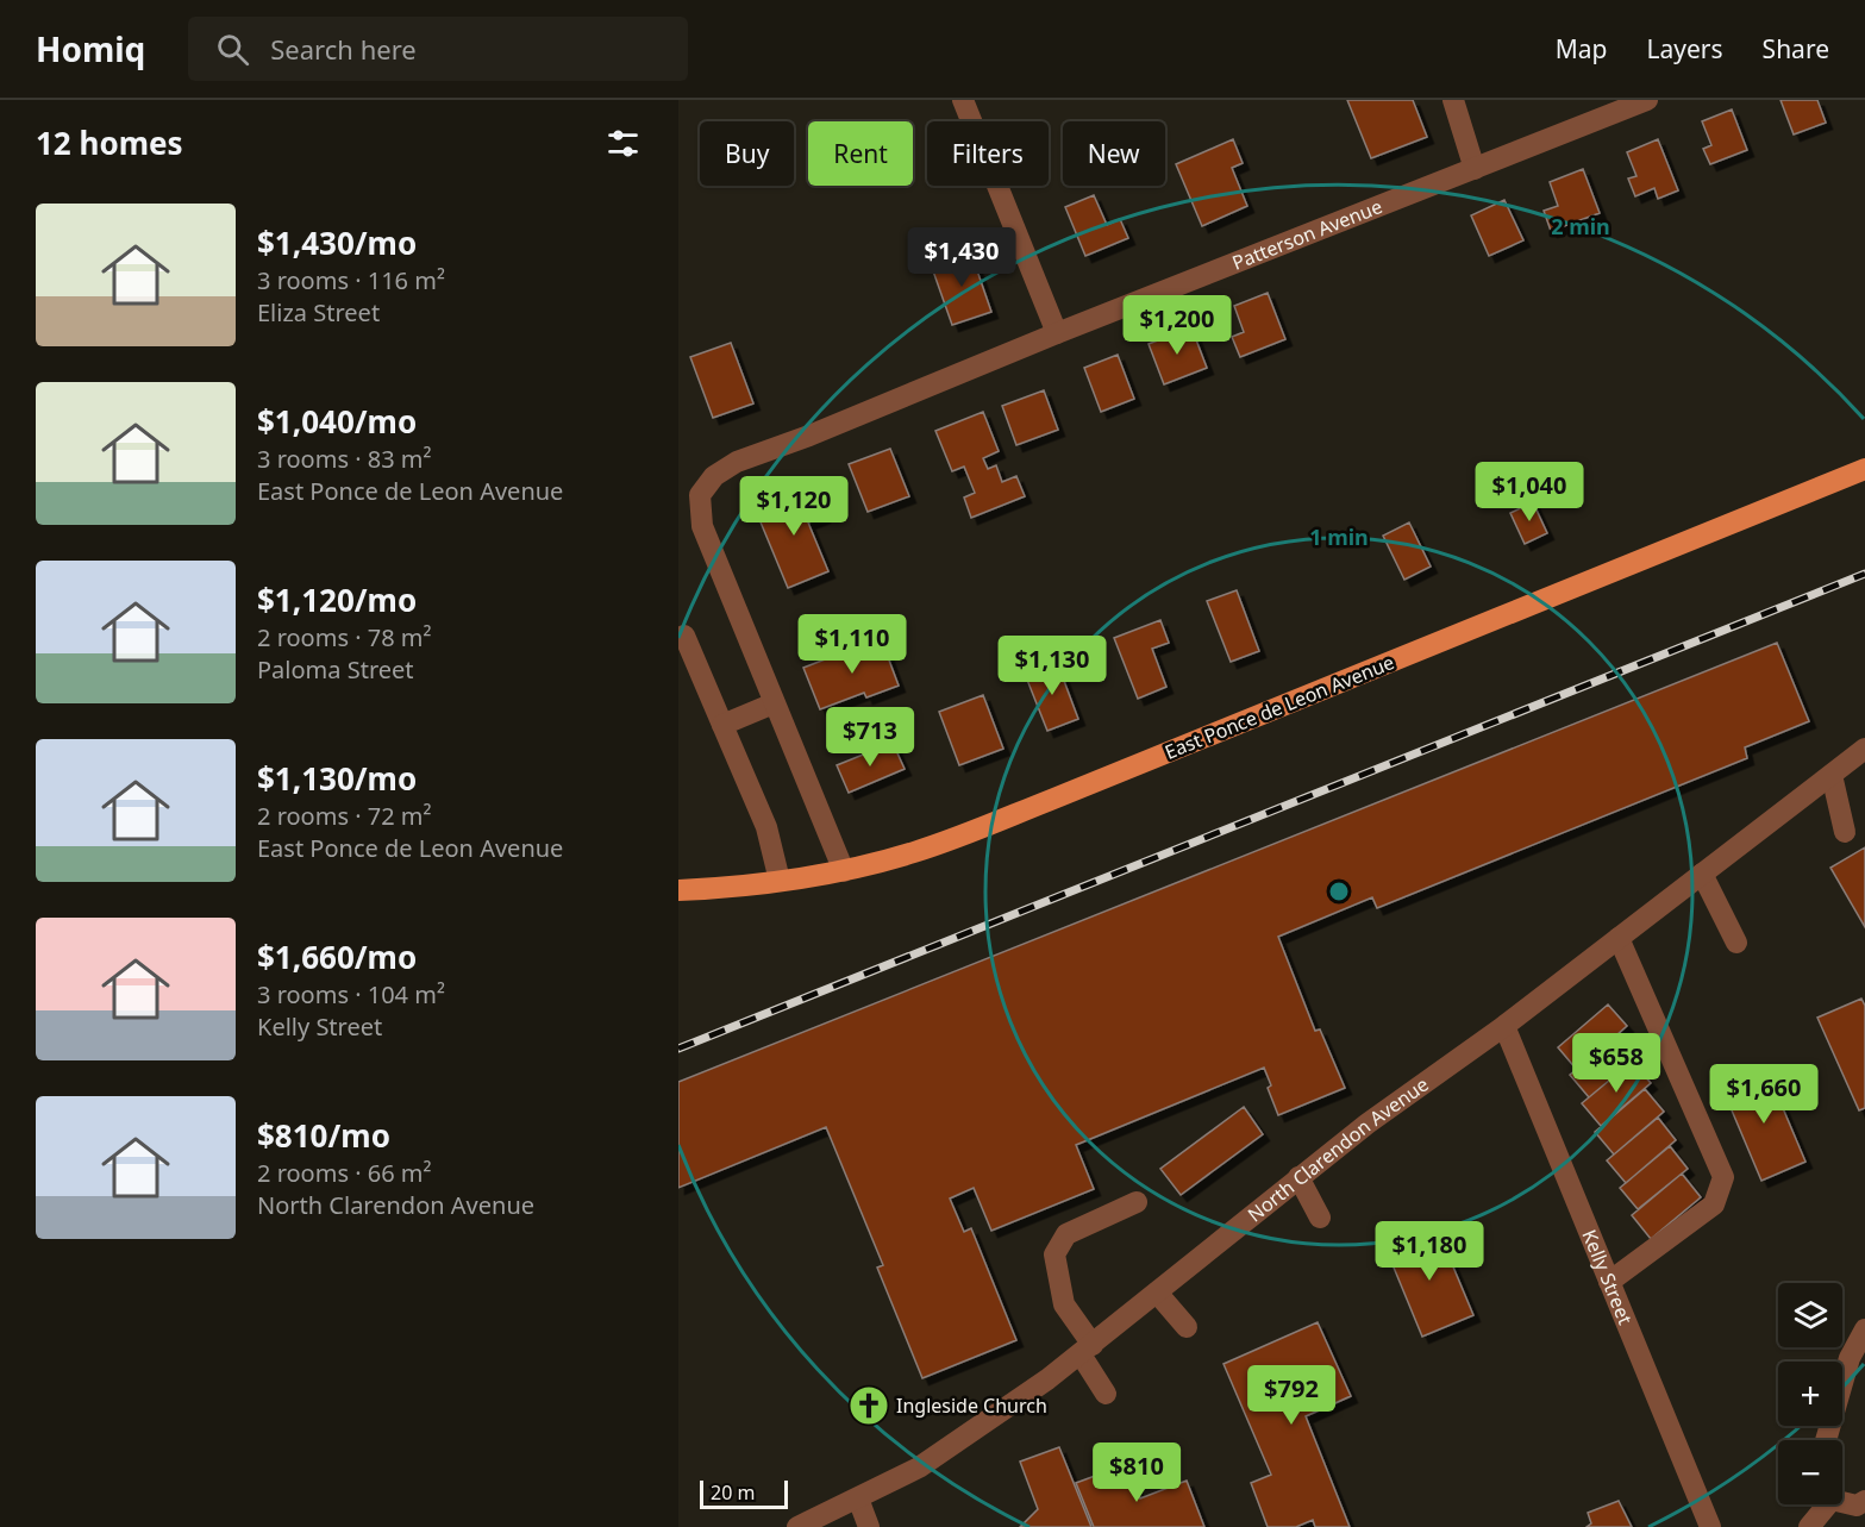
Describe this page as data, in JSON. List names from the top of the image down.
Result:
{
  "streets": {
    "main road": ["East Ponce de Leon Avenue"],
    "street": ["Patterson Avenue", "North Clarendon Avenue", "Kelly Street"]
  },
  "crossings": [
    ["North Clarendon Avenue", "Kelly Street"]
  ],
  "places": {
    "church": ["Ingleside Church"]
  },
  "scale_bar": "20 m",
  "page": {
    "header": "Homiq",
    "search": "Search here",
    "nav": ["Map", "Layers", "Share"],
    "heading": "12 homes",
    "chip": [
      "Buy",
      "Rent",
      "Filters",
      "New"
    ],
    "list": [
      {
        "name": "$1,430/mo",
        "note": "3 rooms · 116 m² · Eliza Street"
      },
      {
        "name": "$1,040/mo",
        "note": "3 rooms · 83 m² · East Ponce de Leon Avenue"
      },
      {
        "name": "$1,120/mo",
        "note": "2 rooms · 78 m² · Paloma Street"
      },
      {
        "name": "$1,130/mo",
        "note": "2 rooms · 72 m² · East Ponce de Leon Avenue"
      },
      {
        "name": "$1,660/mo",
        "note": "3 rooms · 104 m² · Kelly Street"
      },
      {
        "name": "$810/mo",
        "note": "2 rooms · 66 m² · North Clarendon Avenue"
      }
    ],
    "price": [
      "$1,430",
      "$1,200",
      "$1,040",
      "$1,120",
      "$1,110",
      "$1,130",
      "$713",
      "$658",
      "$1,660",
      "$1,180",
      "$792",
      "$810"
    ],
    "map_buttons": ["+", "−"],
    "scale": "20 m"
  },
  "rings": ["2 min", "1 min"]
}
